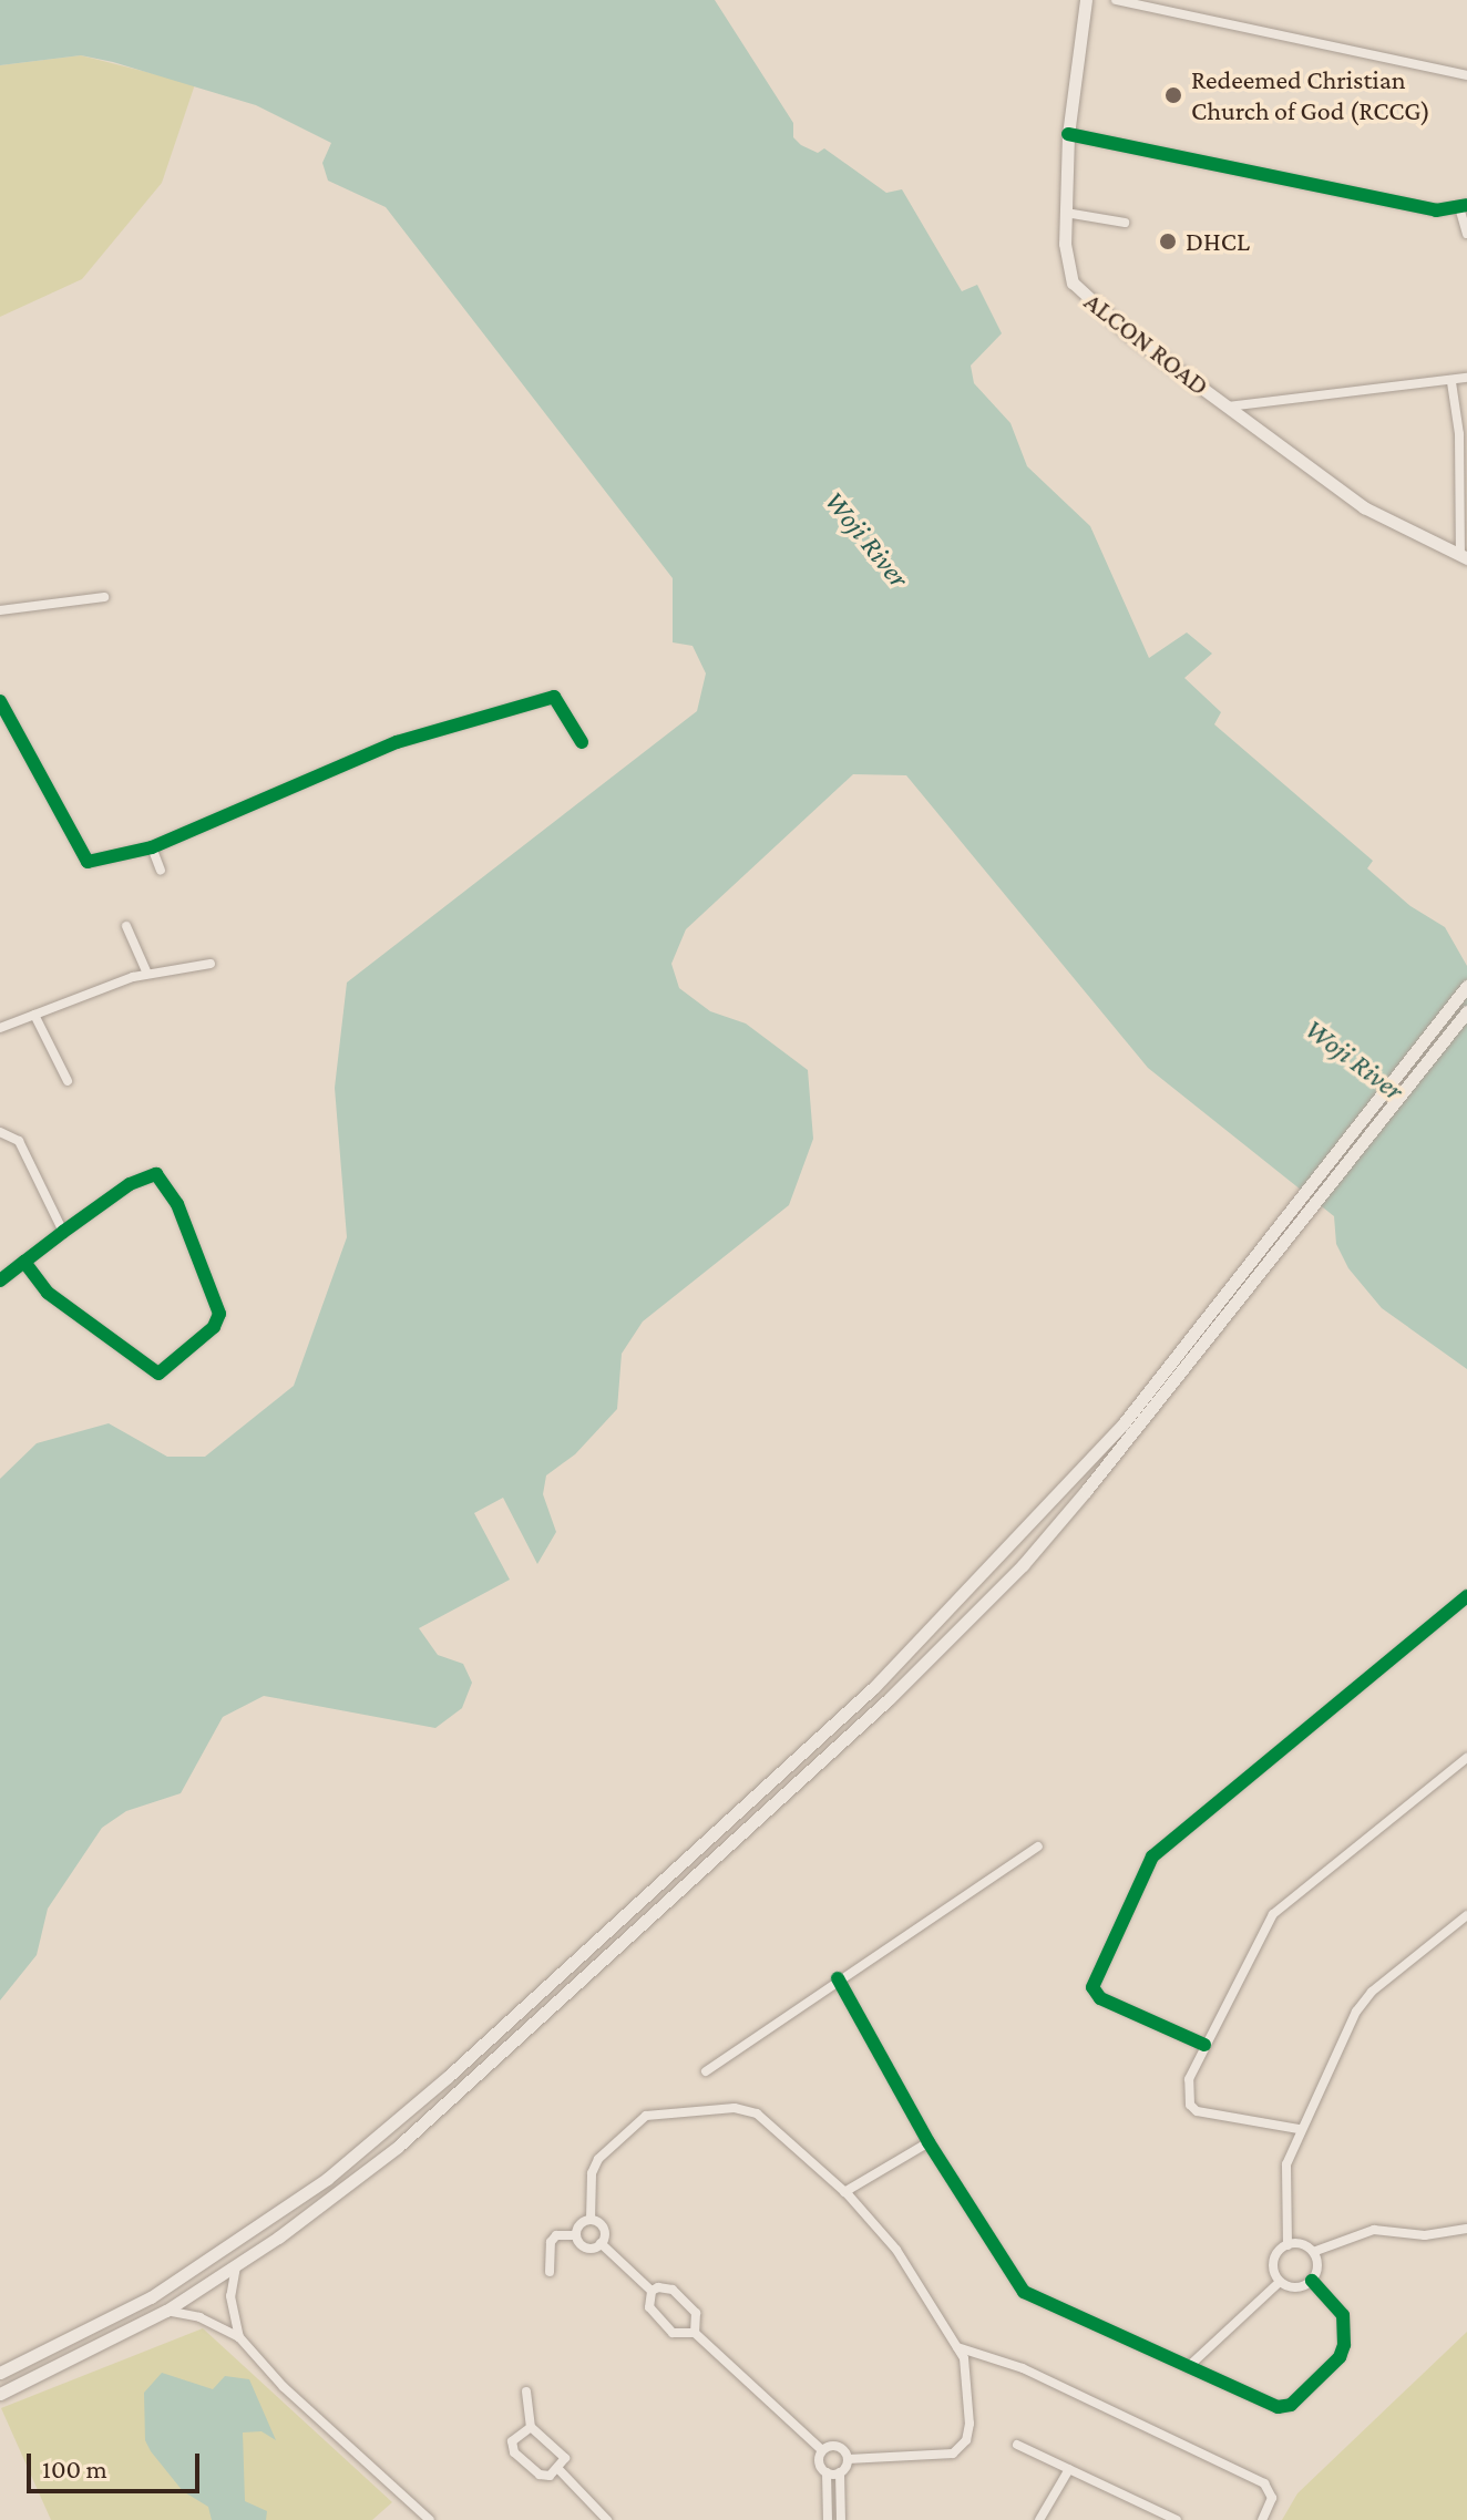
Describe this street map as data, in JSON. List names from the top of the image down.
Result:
{
  "streets": {
    "main road": ["ALCON ROAD"]
  },
  "water": ["Woji River"],
  "places": ["Redeemed Christian Church of God (RCCG)", "DHCL"],
  "scale_bar": "100 m"
}
